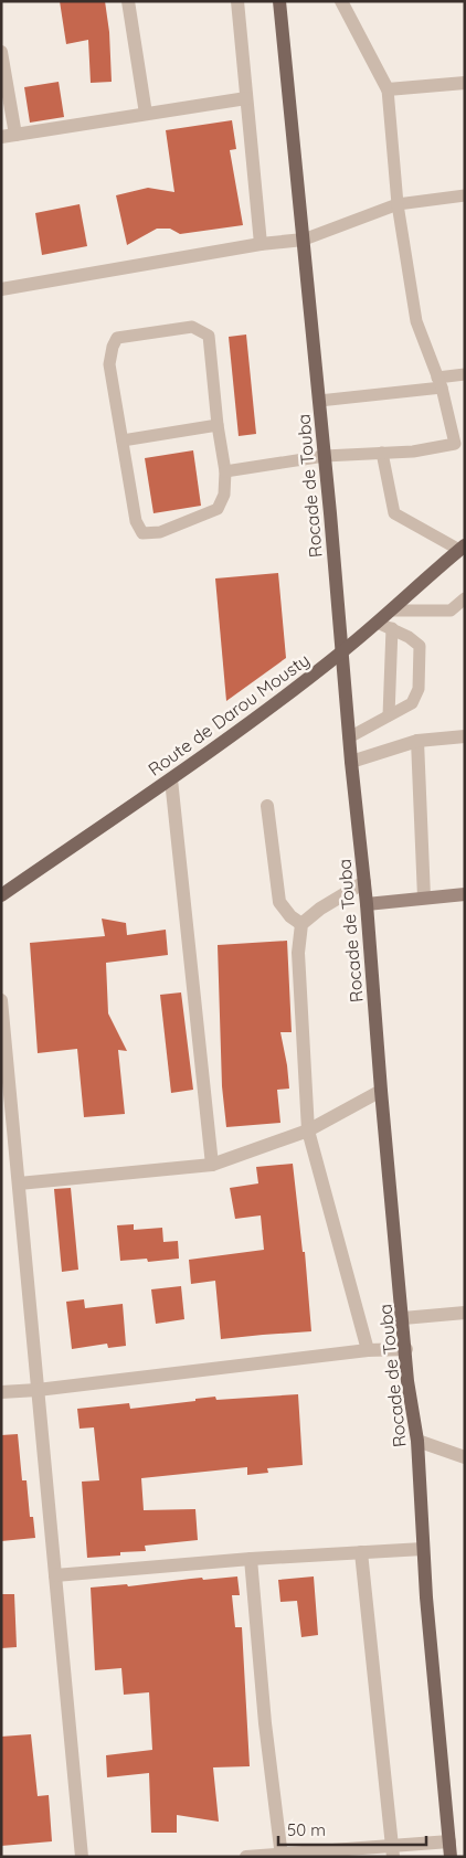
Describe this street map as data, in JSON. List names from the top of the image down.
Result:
{
  "streets": {
    "main road": ["Rocade de Touba", "Route de Darou Mousty"]
  },
  "crossings": [
    ["Rocade de Touba", "Route de Darou Mousty"]
  ],
  "scale_bar": "50 m"
}
